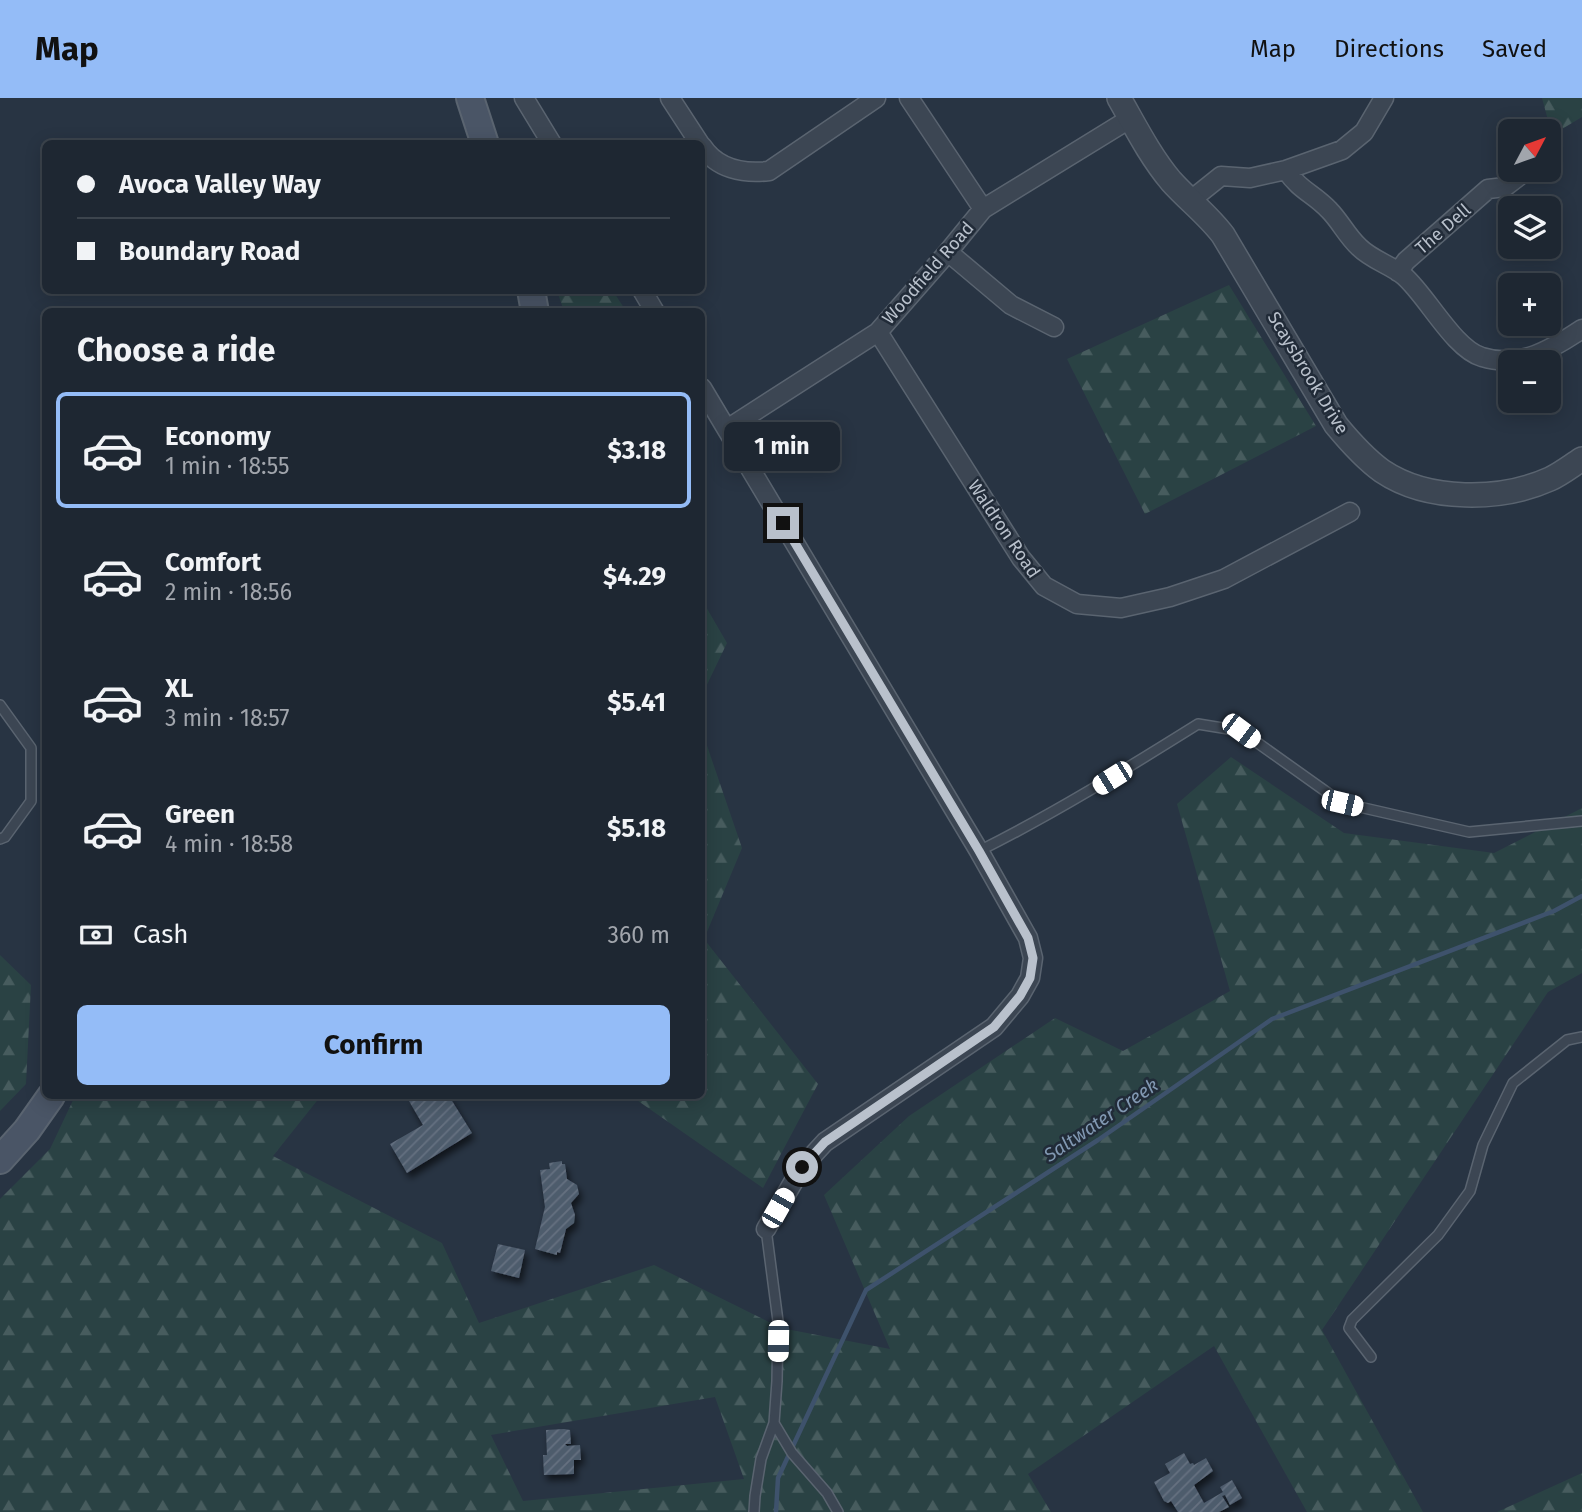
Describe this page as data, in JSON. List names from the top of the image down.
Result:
{
  "streets": {
    "street": [
      "The Dell",
      "Woodfield Road",
      "Scaysbrook Drive",
      "Waldron Road"
    ]
  },
  "crossings": [
    ["Woodfield Road", "Scaysbrook Drive"],
    ["Woodfield Road", "Waldron Road"]
  ],
  "water": ["Saltwater Creek"],
  "north": "top right",
  "page": {
    "header": "Map",
    "nav": ["Map", "Directions", "Saved"],
    "map_buttons": ["+", "−"],
    "banner": ["Avoca Valley Way", "Boundary Road"],
    "heading": "Choose a ride",
    "list": [
      {
        "name": "Economy",
        "note": "1 min · 18:55",
        "value": "$3.18"
      },
      {
        "name": "Comfort",
        "note": "2 min · 18:56",
        "value": "$4.29"
      },
      {
        "name": "XL",
        "note": "3 min · 18:57",
        "value": "$5.41"
      },
      {
        "name": "Green",
        "note": "4 min · 18:58",
        "value": "$5.18"
      }
    ],
    "bubble": "1 min",
    "pay": ["Cash", "360 m"],
    "buttons": "Confirm"
  }
}
